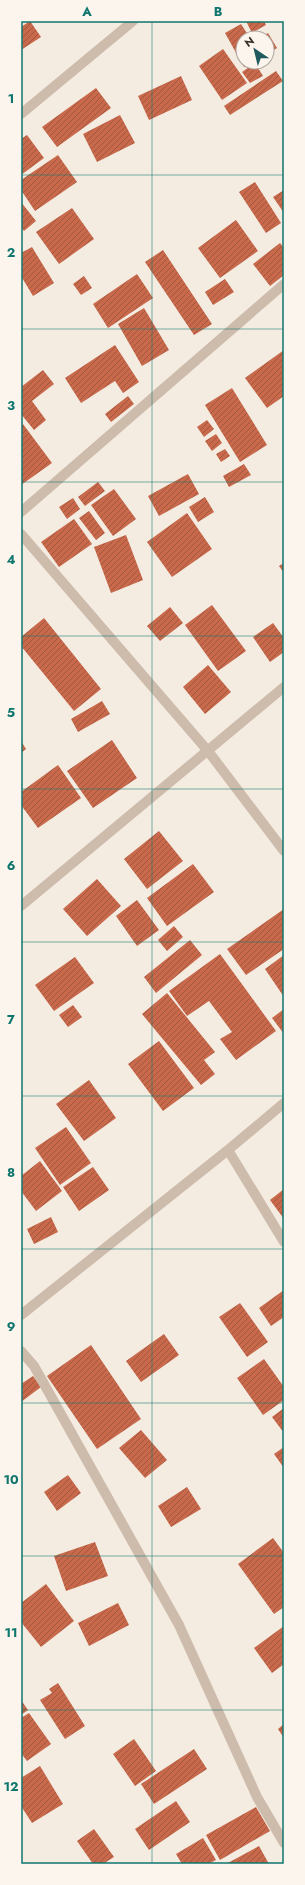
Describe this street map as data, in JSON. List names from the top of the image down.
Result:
{
  "north": "top left",
  "grid": {
    "columns": ["A", "B"],
    "rows": [
      "1",
      "2",
      "3",
      "4",
      "5",
      "6",
      "7",
      "8",
      "9",
      "10",
      "11",
      "12"
    ]
  }
}
